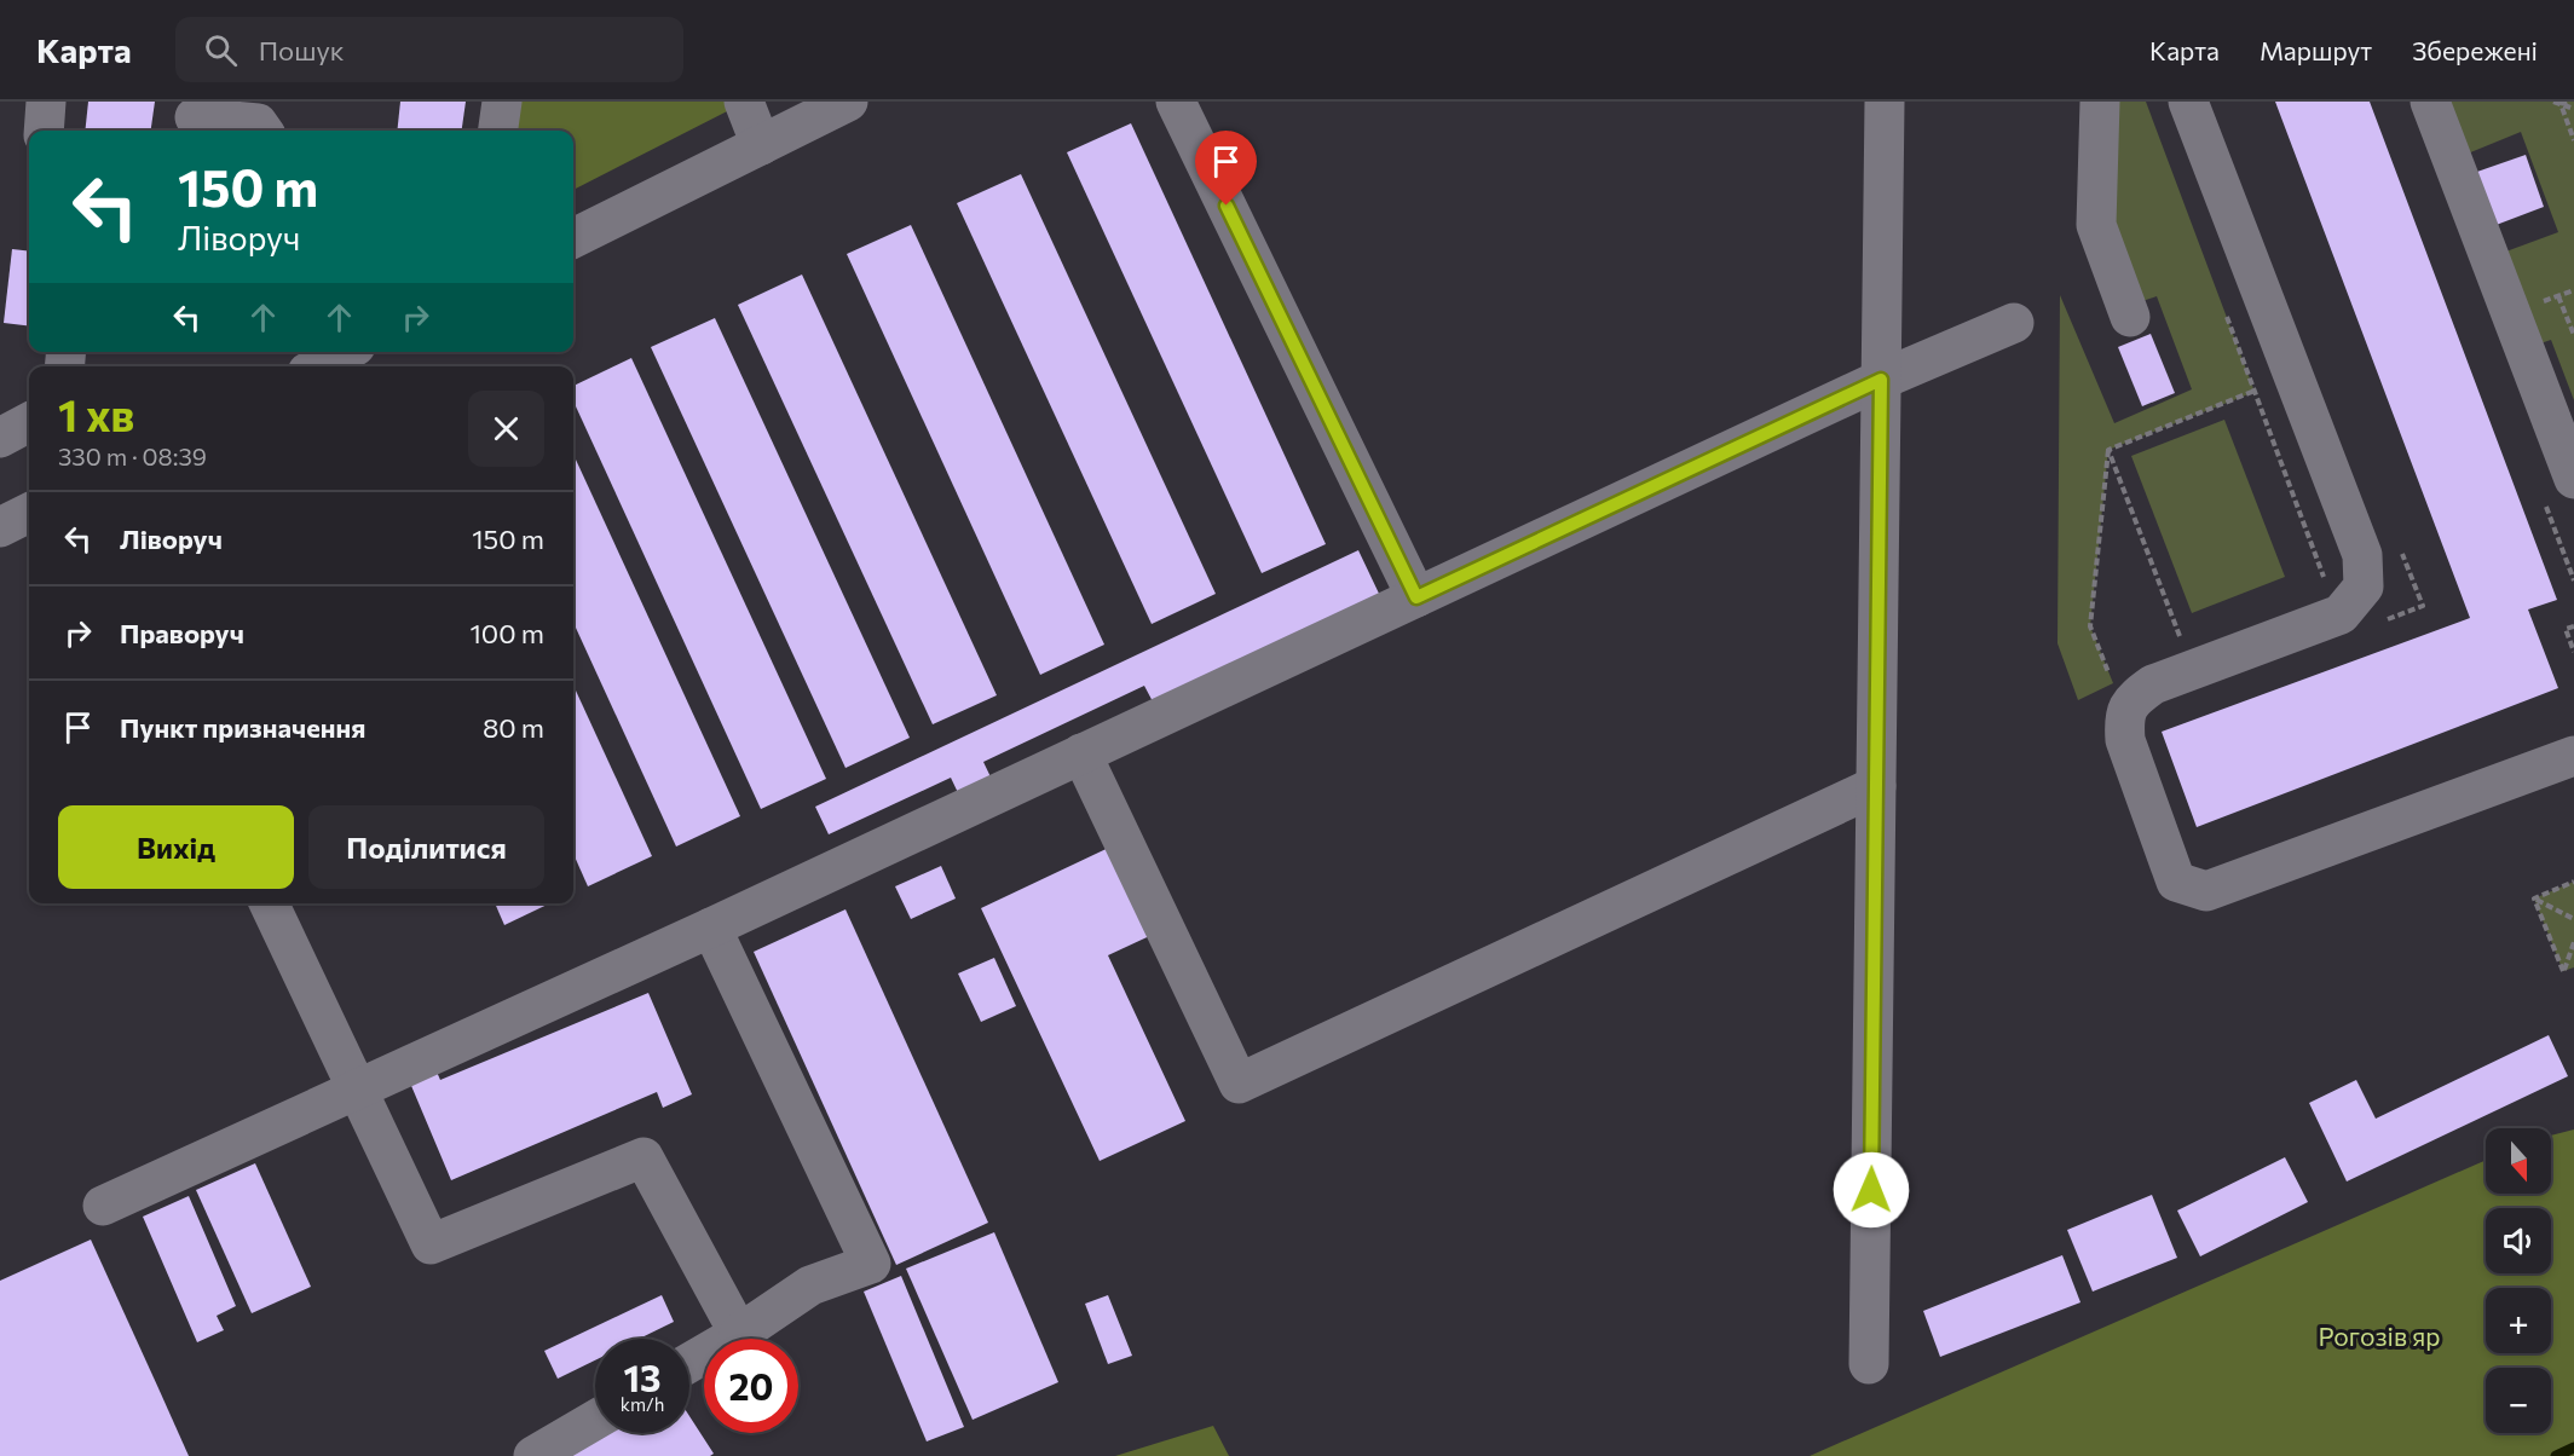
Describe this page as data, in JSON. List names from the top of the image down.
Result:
{
  "parks": ["Рогозів яр"],
  "north": "bottom",
  "page": {
    "header": "Карта",
    "search": "Пошук",
    "nav": ["Карта", "Маршрут", "Збережені"],
    "turn": ["150 m", "Ліворуч"],
    "heading": ["1 хв", "330 m · 08:39"],
    "list": [
      {
        "name": "Ліворуч",
        "value": "150 m"
      },
      {
        "name": "Праворуч",
        "value": "100 m"
      },
      {
        "name": "Пункт призначення",
        "value": "80 m"
      }
    ],
    "buttons": ["Вихід", "Поділитися"],
    "map_buttons": ["+", "−"],
    "speed": "13 km/h",
    "limit": "20"
  }
}
